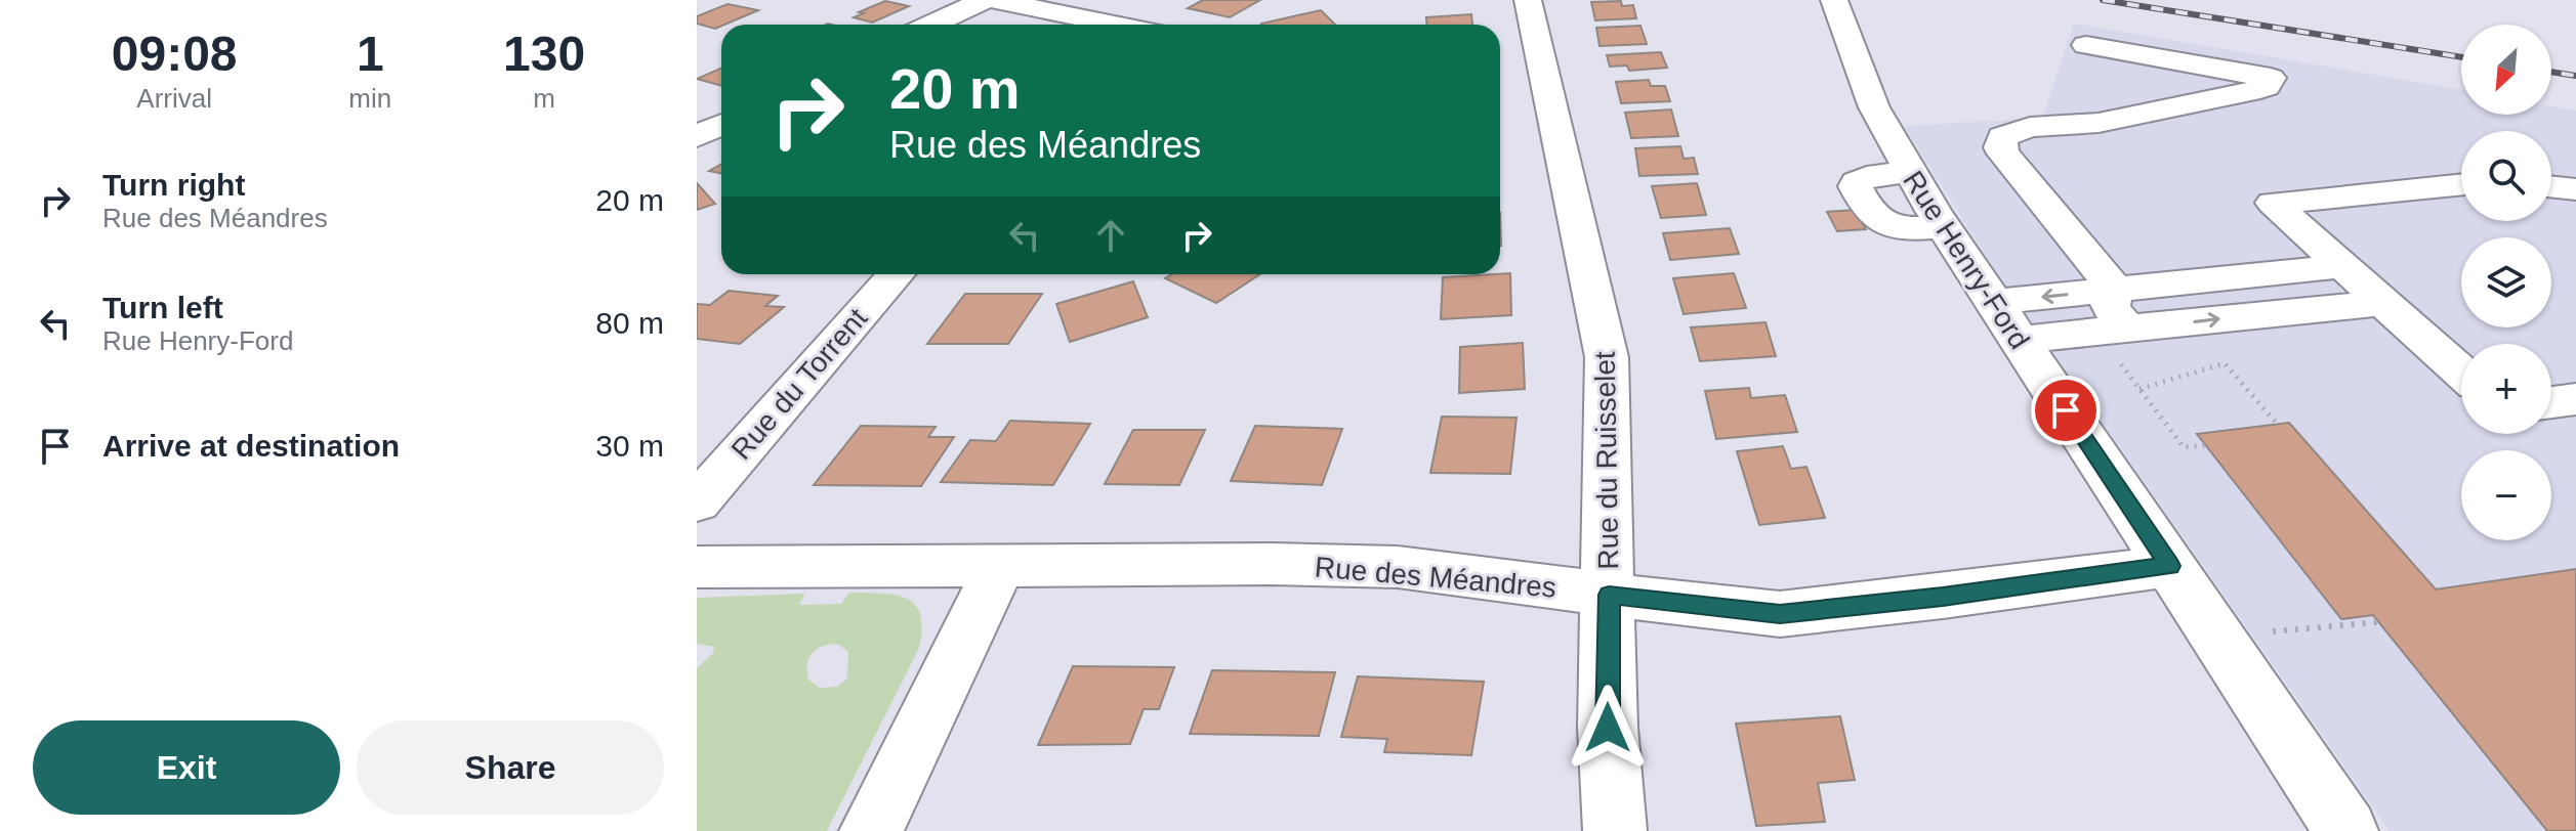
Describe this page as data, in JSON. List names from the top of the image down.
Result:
{
  "streets": {
    "street": [
      "Rue Henry-Ford",
      "Rue du Torrent",
      "Rue du Ruisselet",
      "Rue des Méandres"
    ]
  },
  "crossings": [
    ["Rue Henry-Ford", "Rue des Méandres"],
    ["Rue du Ruisselet", "Rue des Méandres"]
  ],
  "north": "bottom left",
  "page": {
    "eta": [
      "09:08",
      "Arrival",
      "1",
      "min",
      "130",
      "m"
    ],
    "map_buttons": ["+", "−"],
    "turn": ["20 m", "Rue des Méandres"],
    "list": [
      {
        "name": "Turn right",
        "note": "Rue des Méandres",
        "value": "20 m"
      },
      {
        "name": "Turn left",
        "note": "Rue Henry-Ford",
        "value": "80 m"
      },
      {
        "name": "Arrive at destination",
        "value": "30 m"
      }
    ],
    "buttons": ["Exit", "Share"]
  }
}
